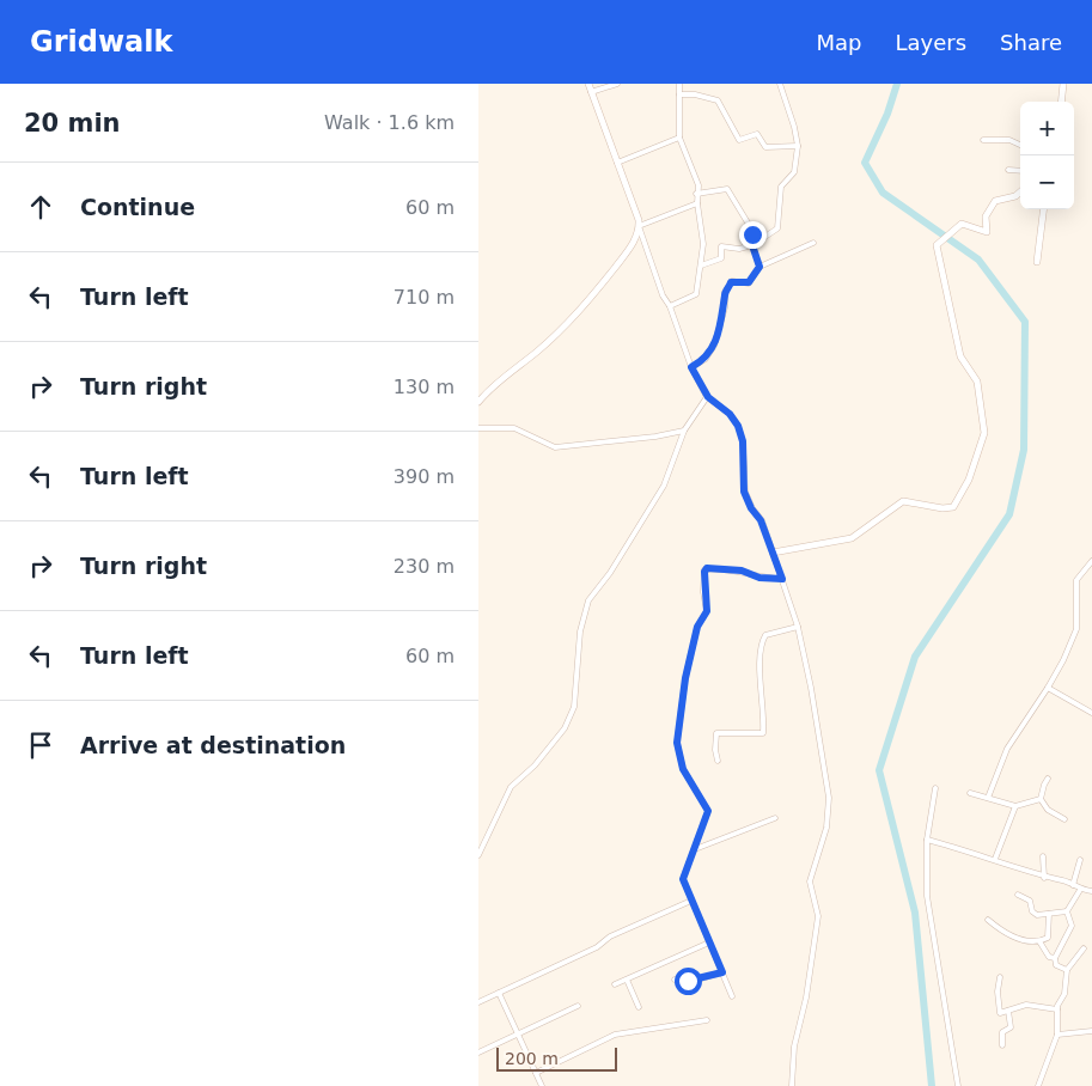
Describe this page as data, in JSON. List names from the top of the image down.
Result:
{
  "scale_bar": "200 m",
  "page": {
    "header": "Gridwalk",
    "nav": ["Map", "Layers", "Share"],
    "heading": ["20 min", "Walk · 1.6 km"],
    "map_buttons": ["+", "−"],
    "list": [
      ["Continue", "60 m"],
      ["Turn left", "710 m"],
      ["Turn right", "130 m"],
      ["Turn left", "390 m"],
      ["Turn right", "230 m"],
      ["Turn left", "60 m"],
      "Arrive at destination"
    ],
    "scale": "200 m"
  }
}
